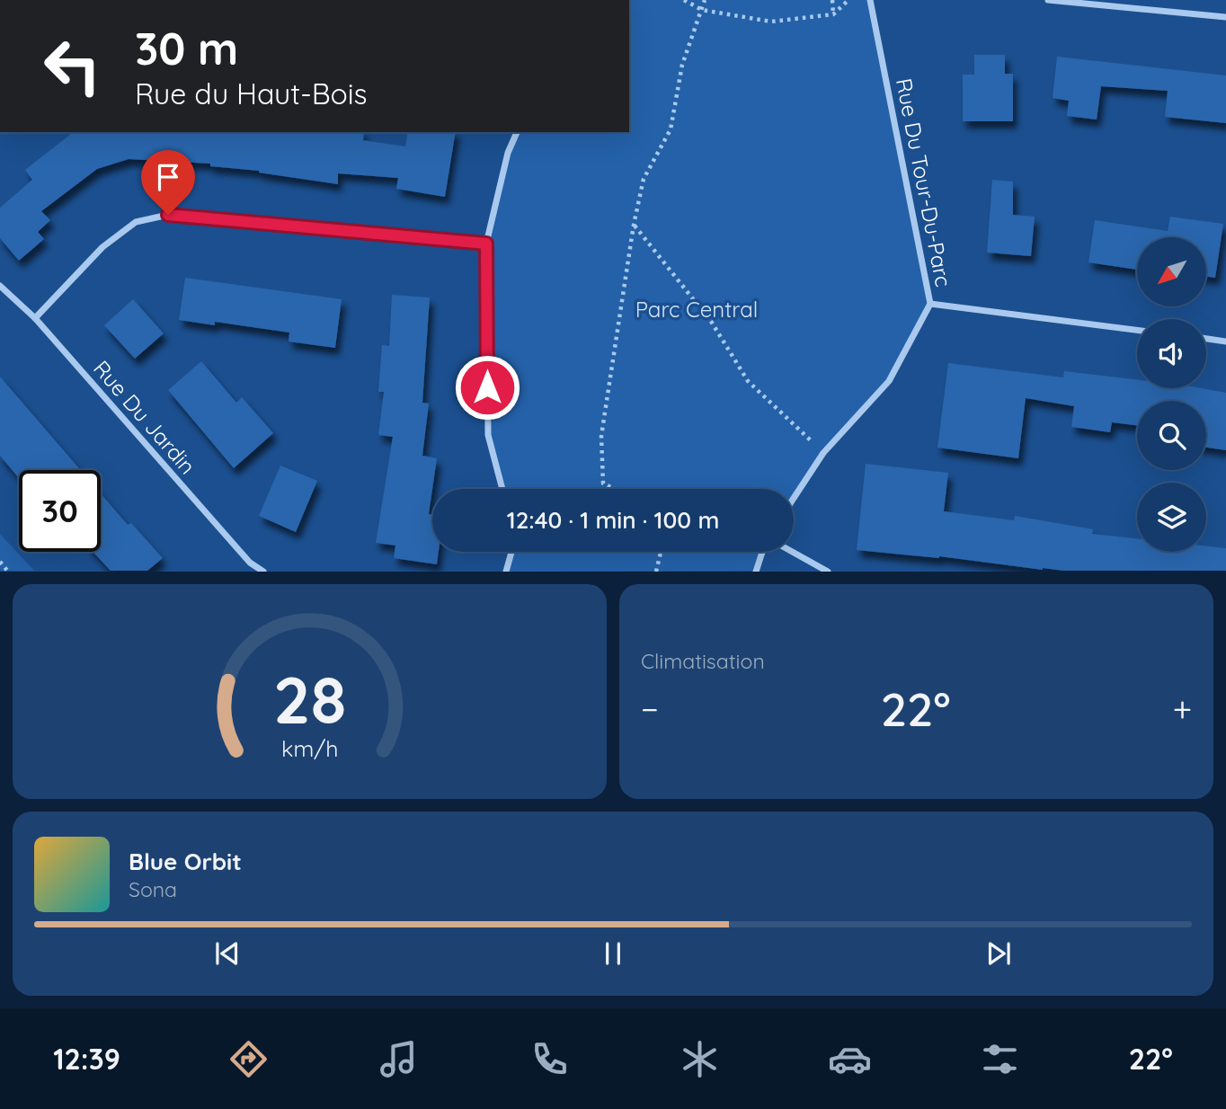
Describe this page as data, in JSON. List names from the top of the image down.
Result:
{
  "streets": {
    "street": ["Rue Du Tour-Du-Parc", "Rue Du Jardin"]
  },
  "parks": ["Parc Central"],
  "north": "bottom left",
  "page": {
    "turn": ["30 m", "Rue du Haut-Bois"],
    "limit": "30",
    "trip": "12:40 · 1 min · 100 m",
    "tile": "Climatisation",
    "heat": ["−", "22°", "+"],
    "song": ["Blue Orbit", "Sona"],
    "tabs": ["12:39", "22°"],
    "gauge": ["28", "km/h"]
  }
}
